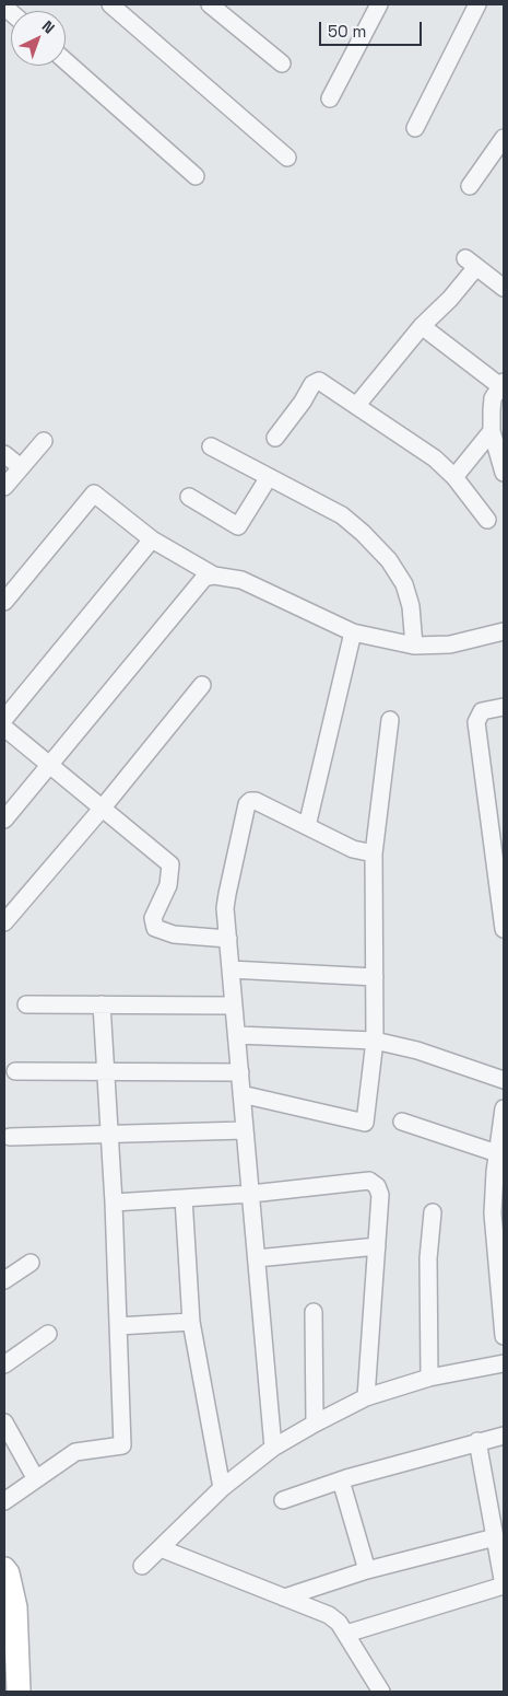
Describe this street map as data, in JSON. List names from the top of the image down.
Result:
{
  "scale_bar": "50 m",
  "north": "top right"
}
